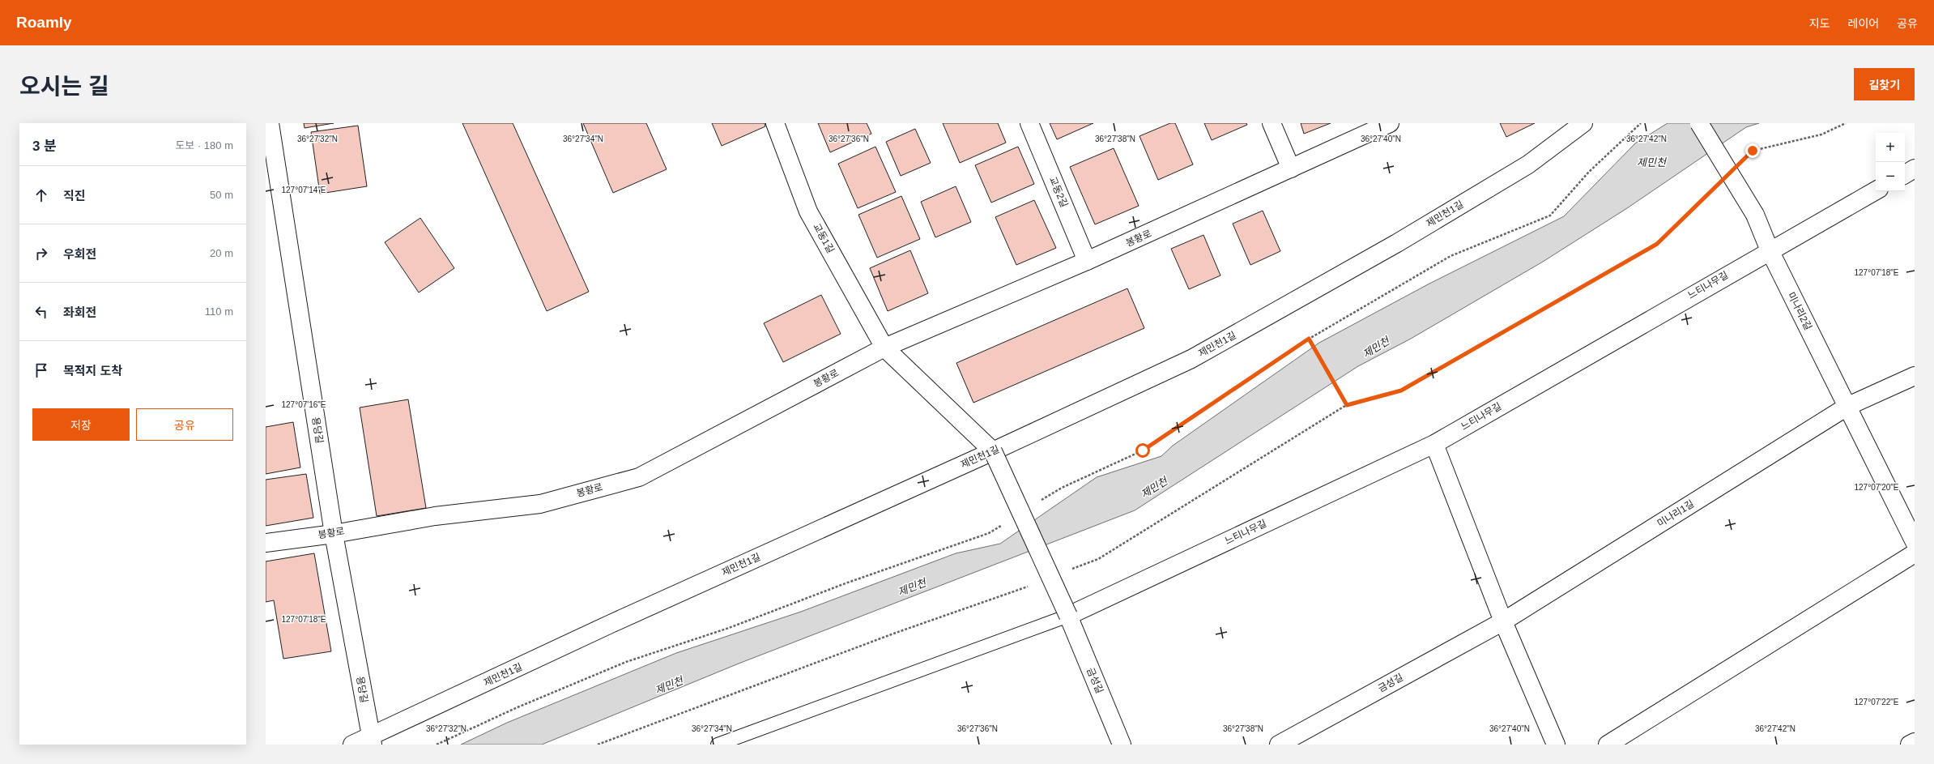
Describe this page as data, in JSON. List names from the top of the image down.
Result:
{
  "streets": {
    "street": [
      "교동2길",
      "제민천1길",
      "교동1길",
      "봉황로",
      "느티나무길",
      "미나리2길",
      "용당길",
      "미나리1길",
      "금성길"
    ]
  },
  "crossings": [
    ["교동2길", "봉황로"],
    ["제민천1길", "용당길"],
    ["제민천1길", "금성길"],
    ["교동1길", "봉황로"],
    ["봉황로", "용당길"],
    ["느티나무길", "미나리2길"],
    ["느티나무길", "금성길"],
    ["미나리2길", "미나리1길"],
    ["미나리1길", "금성길"]
  ],
  "water": ["제민천"],
  "page": {
    "header": "Roamly",
    "nav": ["지도", "레이어", "공유"],
    "title": "오시는 길",
    "buttons": [
      "길찾기",
      ["저장", "공유"]
    ],
    "heading": ["3 분", "도보 · 180 m"],
    "map_buttons": ["+", "−"],
    "list": [
      ["직진", "50 m"],
      ["우회전", "20 m"],
      ["좌회전", "110 m"],
      "목적지 도착"
    ]
  },
  "coordinates": [
    "36°27'32\"N",
    "36°27'34\"N",
    "36°27'36\"N",
    "36°27'38\"N",
    "36°27'40\"N",
    "36°27'42\"N",
    "127°07'14\"E",
    "127°07'18\"E",
    "127°07'16\"E",
    "127°07'20\"E",
    "127°07'22\"E"
  ]
}
